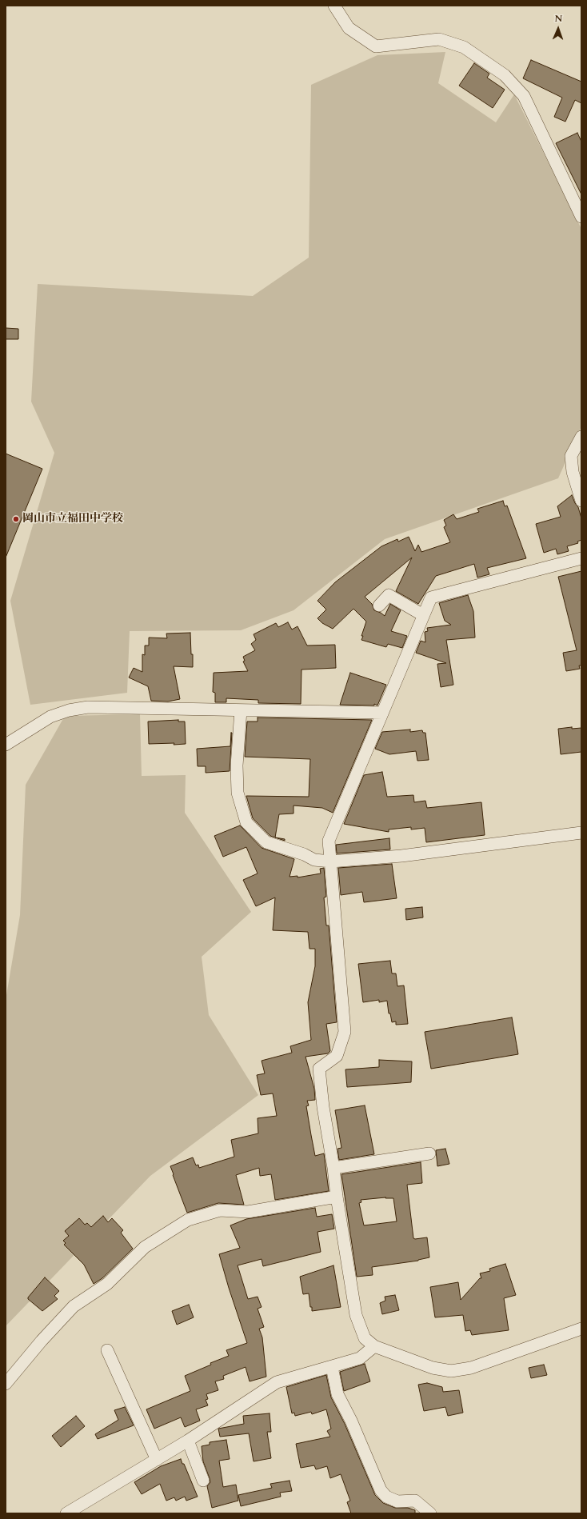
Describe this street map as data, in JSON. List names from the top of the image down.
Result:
{
  "places": ["岡山市立福田中学校"],
  "north": "top"
}
